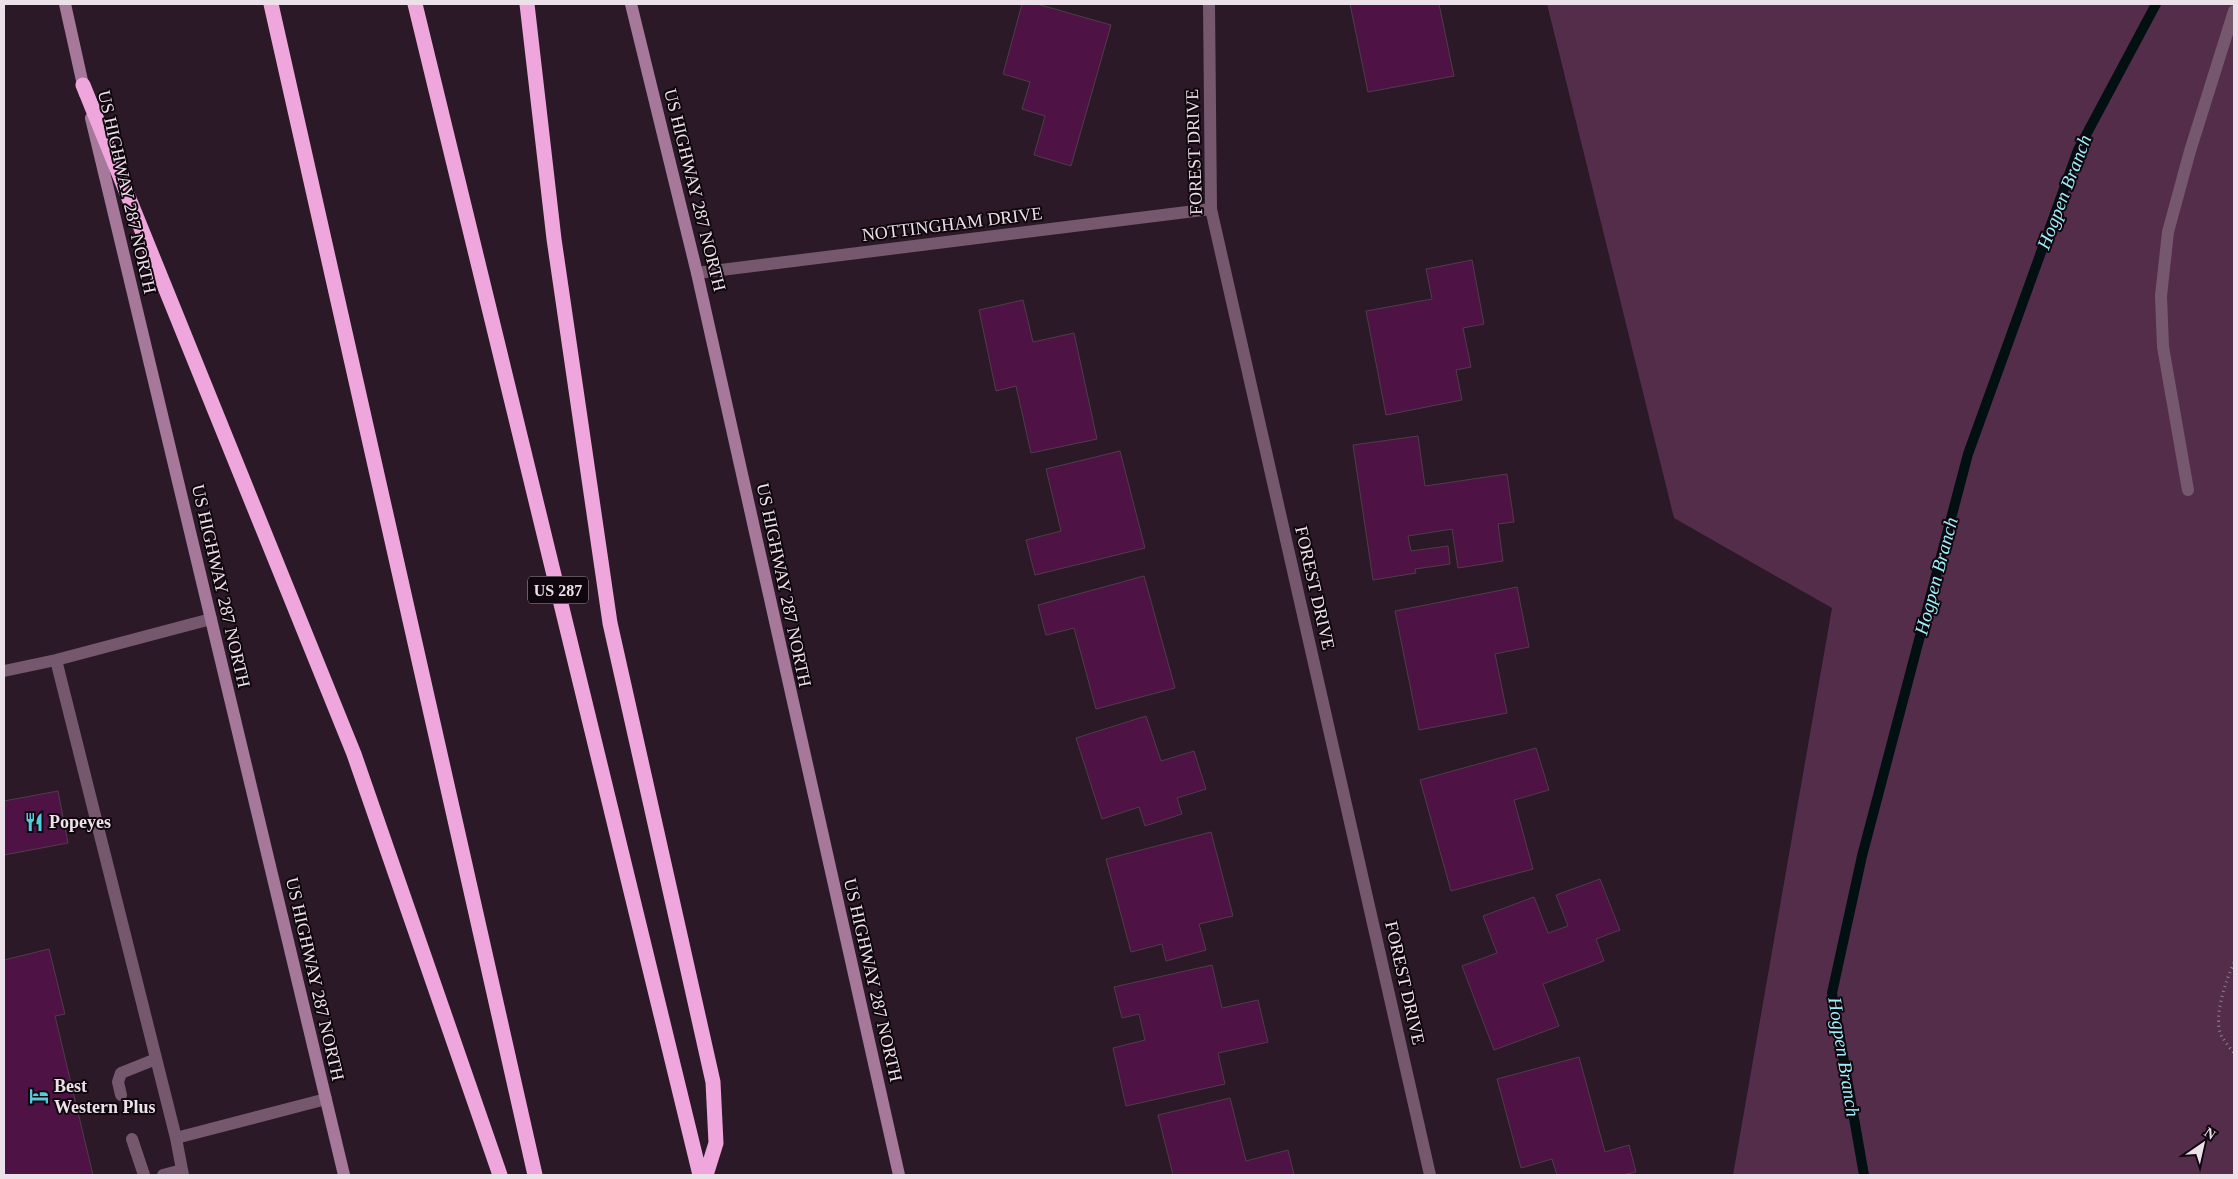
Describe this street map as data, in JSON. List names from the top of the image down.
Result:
{
  "streets": {
    "highway": ["US 287"],
    "main road": ["US HIGHWAY 287 NORTH"],
    "street": ["FOREST DRIVE", "NOTTINGHAM DRIVE"]
  },
  "crossings": [
    ["FOREST DRIVE", "NOTTINGHAM DRIVE"],
    ["US HIGHWAY 287 NORTH", "NOTTINGHAM DRIVE"]
  ],
  "water": ["Hogpen Branch"],
  "places": {
    "restaurant": ["Popeyes"],
    "hotel": ["Best Western Plus"]
  },
  "north": "top right"
}
